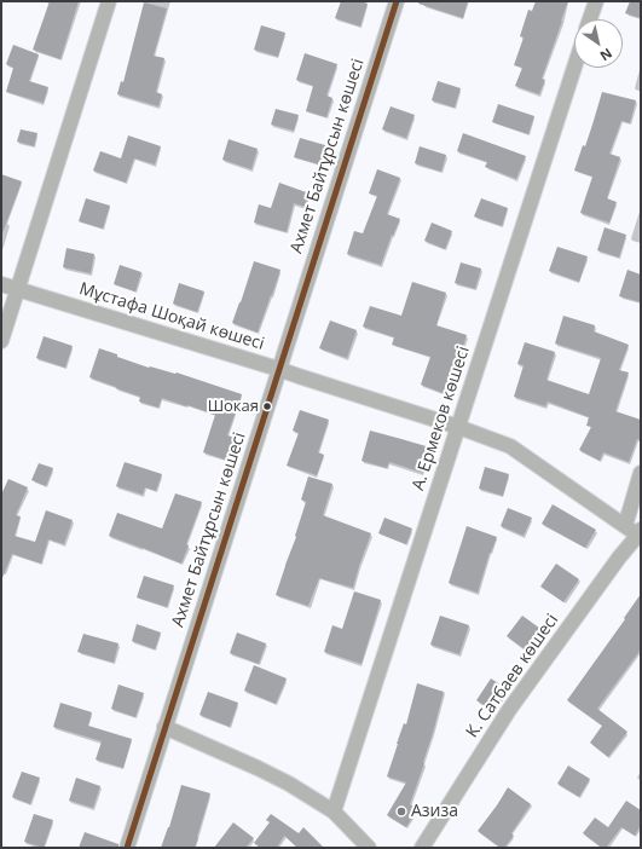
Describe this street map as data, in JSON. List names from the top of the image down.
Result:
{
  "streets": {
    "street": [
      "Ахмет Байтұрсын көшесі",
      "Мұстафа Шоқай көшесі",
      "А. Ермеков көшесі",
      "К. Сатбаев көшесі"
    ]
  },
  "crossings": [
    ["Ахмет Байтұрсын көшесі", "Мұстафа Шоқай көшесі"],
    ["Мұстафа Шоқай көшесі", "А. Ермеков көшесі"],
    ["Мұстафа Шоқай көшесі", "К. Сатбаев көшесі"]
  ],
  "places": ["Шокая", "Азиза"],
  "north": "bottom right"
}
